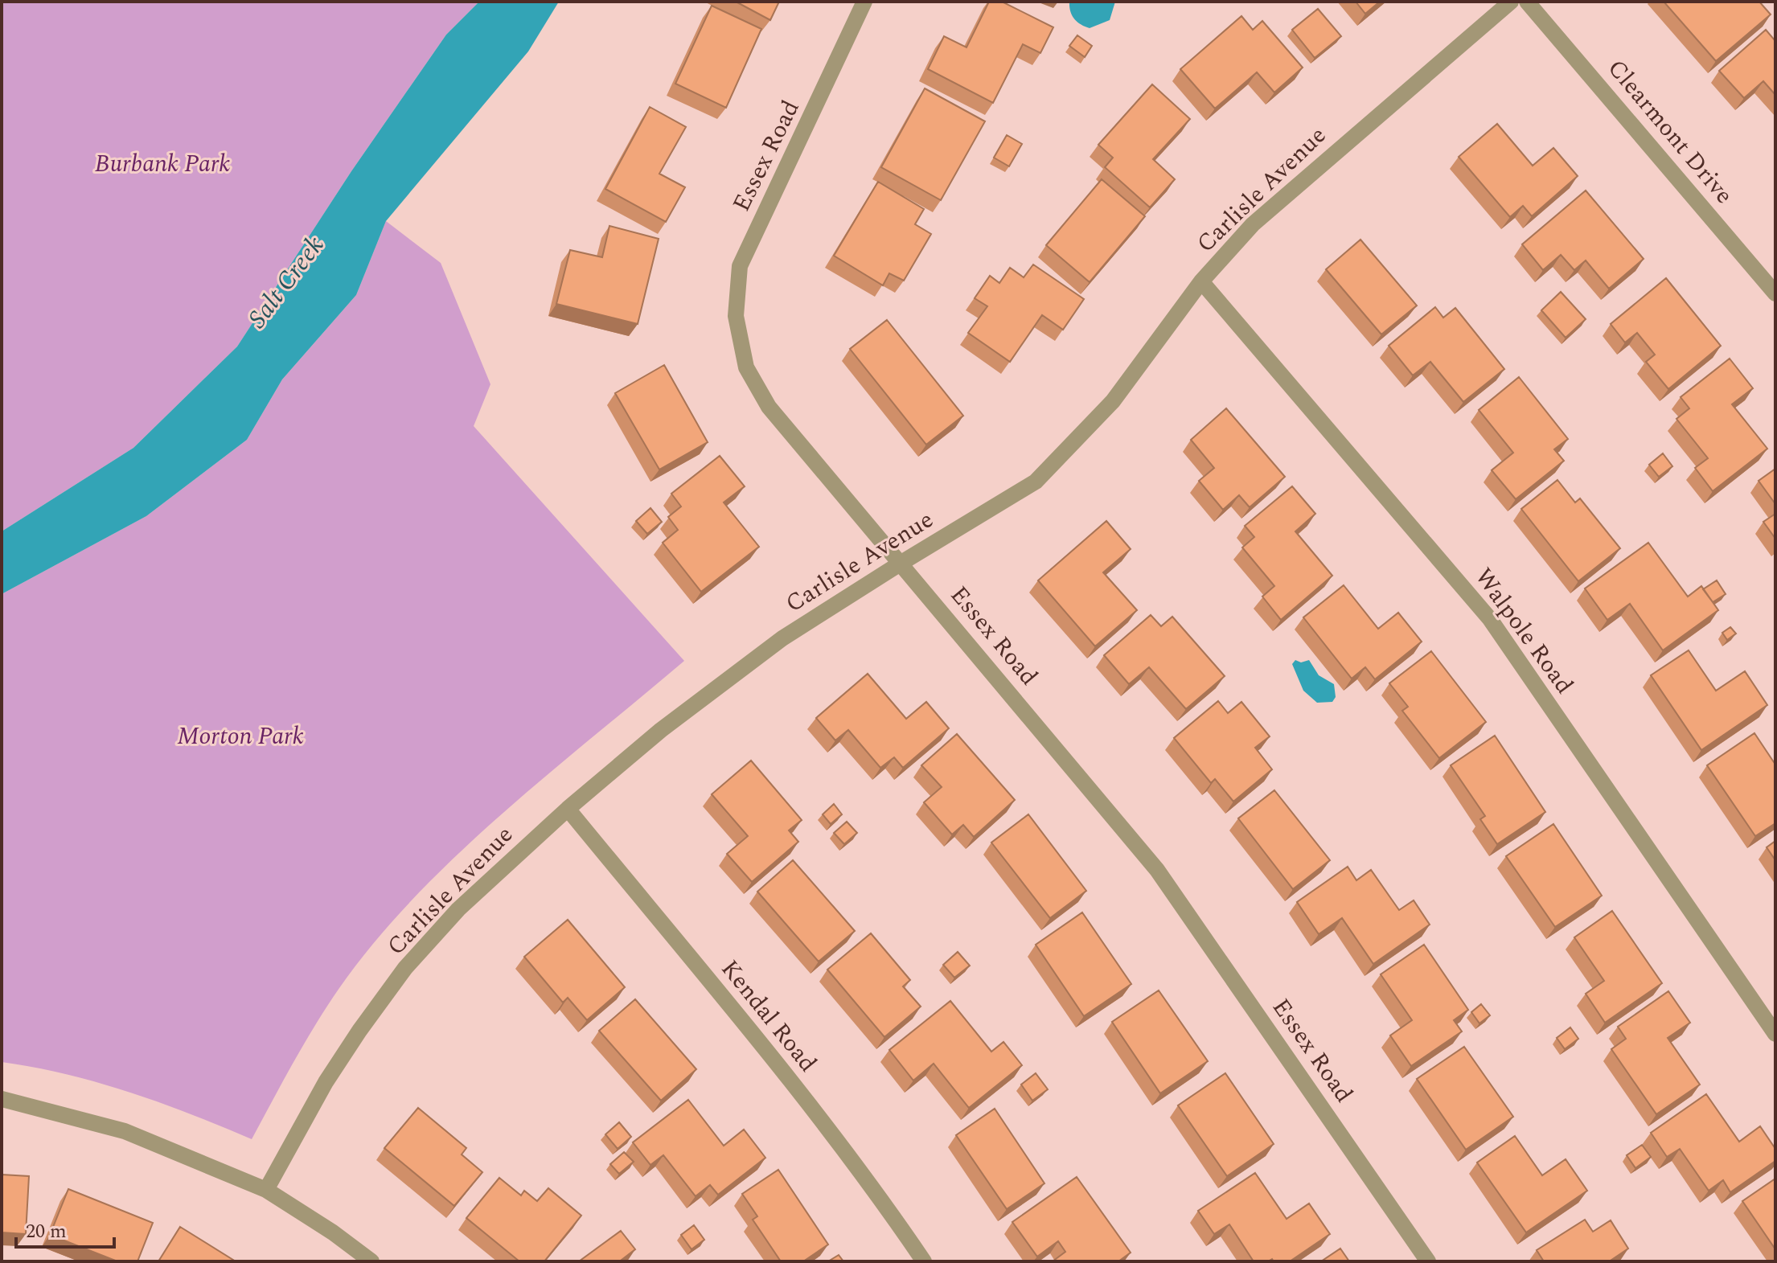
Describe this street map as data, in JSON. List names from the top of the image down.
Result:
{
  "streets": {
    "street": [
      "Clearmont Drive",
      "Essex Road",
      "Carlisle Avenue",
      "Walpole Road",
      "Kendal Road"
    ]
  },
  "crossings": [
    ["Essex Road", "Carlisle Avenue"],
    ["Carlisle Avenue", "Walpole Road"],
    ["Carlisle Avenue", "Kendal Road"]
  ],
  "water": ["Salt Creek"],
  "parks": ["Burbank Park", "Morton Park"],
  "scale_bar": "20 m"
}
